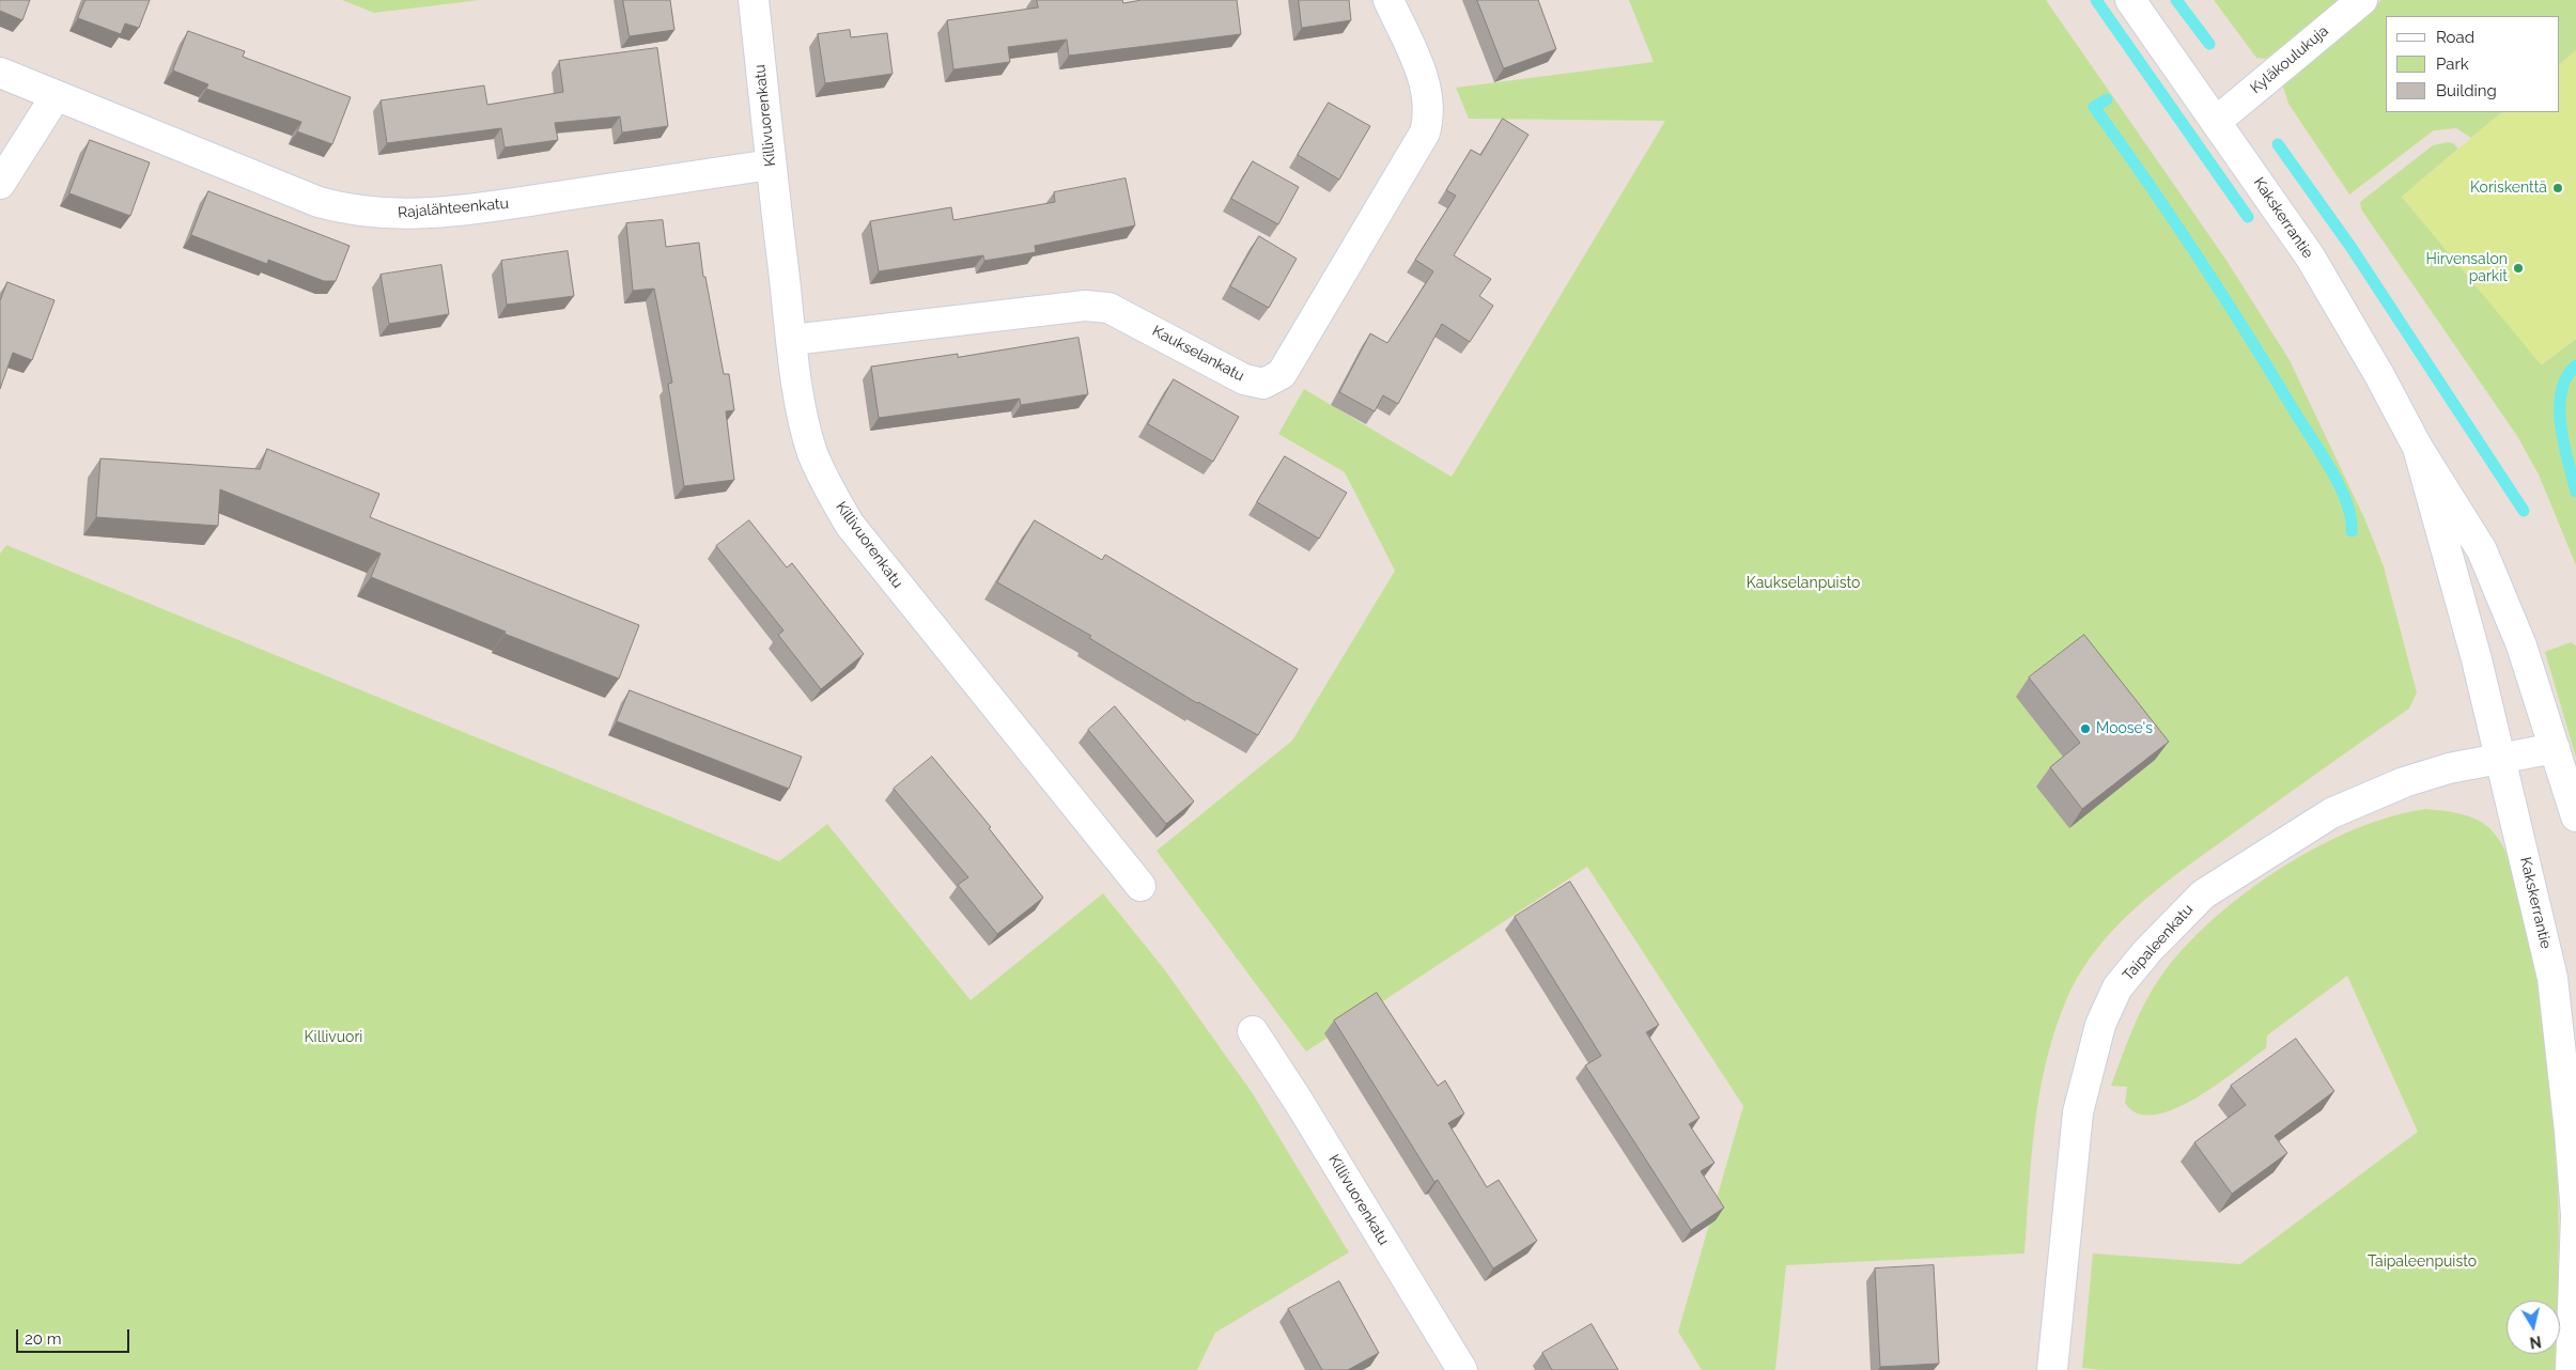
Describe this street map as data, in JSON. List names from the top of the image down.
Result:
{
  "streets": {
    "street": [
      "Kyläkoulukuja",
      "Killivuorenkatu",
      "Rajalähteenkatu",
      "Kakskerrantie",
      "Kaukselankatu",
      "Taipaleenkatu"
    ]
  },
  "crossings": [
    ["Kyläkoulukuja", "Kakskerrantie"],
    ["Killivuorenkatu", "Rajalähteenkatu"],
    ["Killivuorenkatu", "Kaukselankatu"],
    ["Kakskerrantie", "Taipaleenkatu"]
  ],
  "parks": ["Kaukselanpuisto", "Killivuori", "Taipaleenpuisto"],
  "places": ["Koriskenttä", "Hirvensalon parkit", "Moose's"],
  "legend": ["Road", "Park", "Building"],
  "scale_bar": "20 m",
  "north": "bottom"
}
